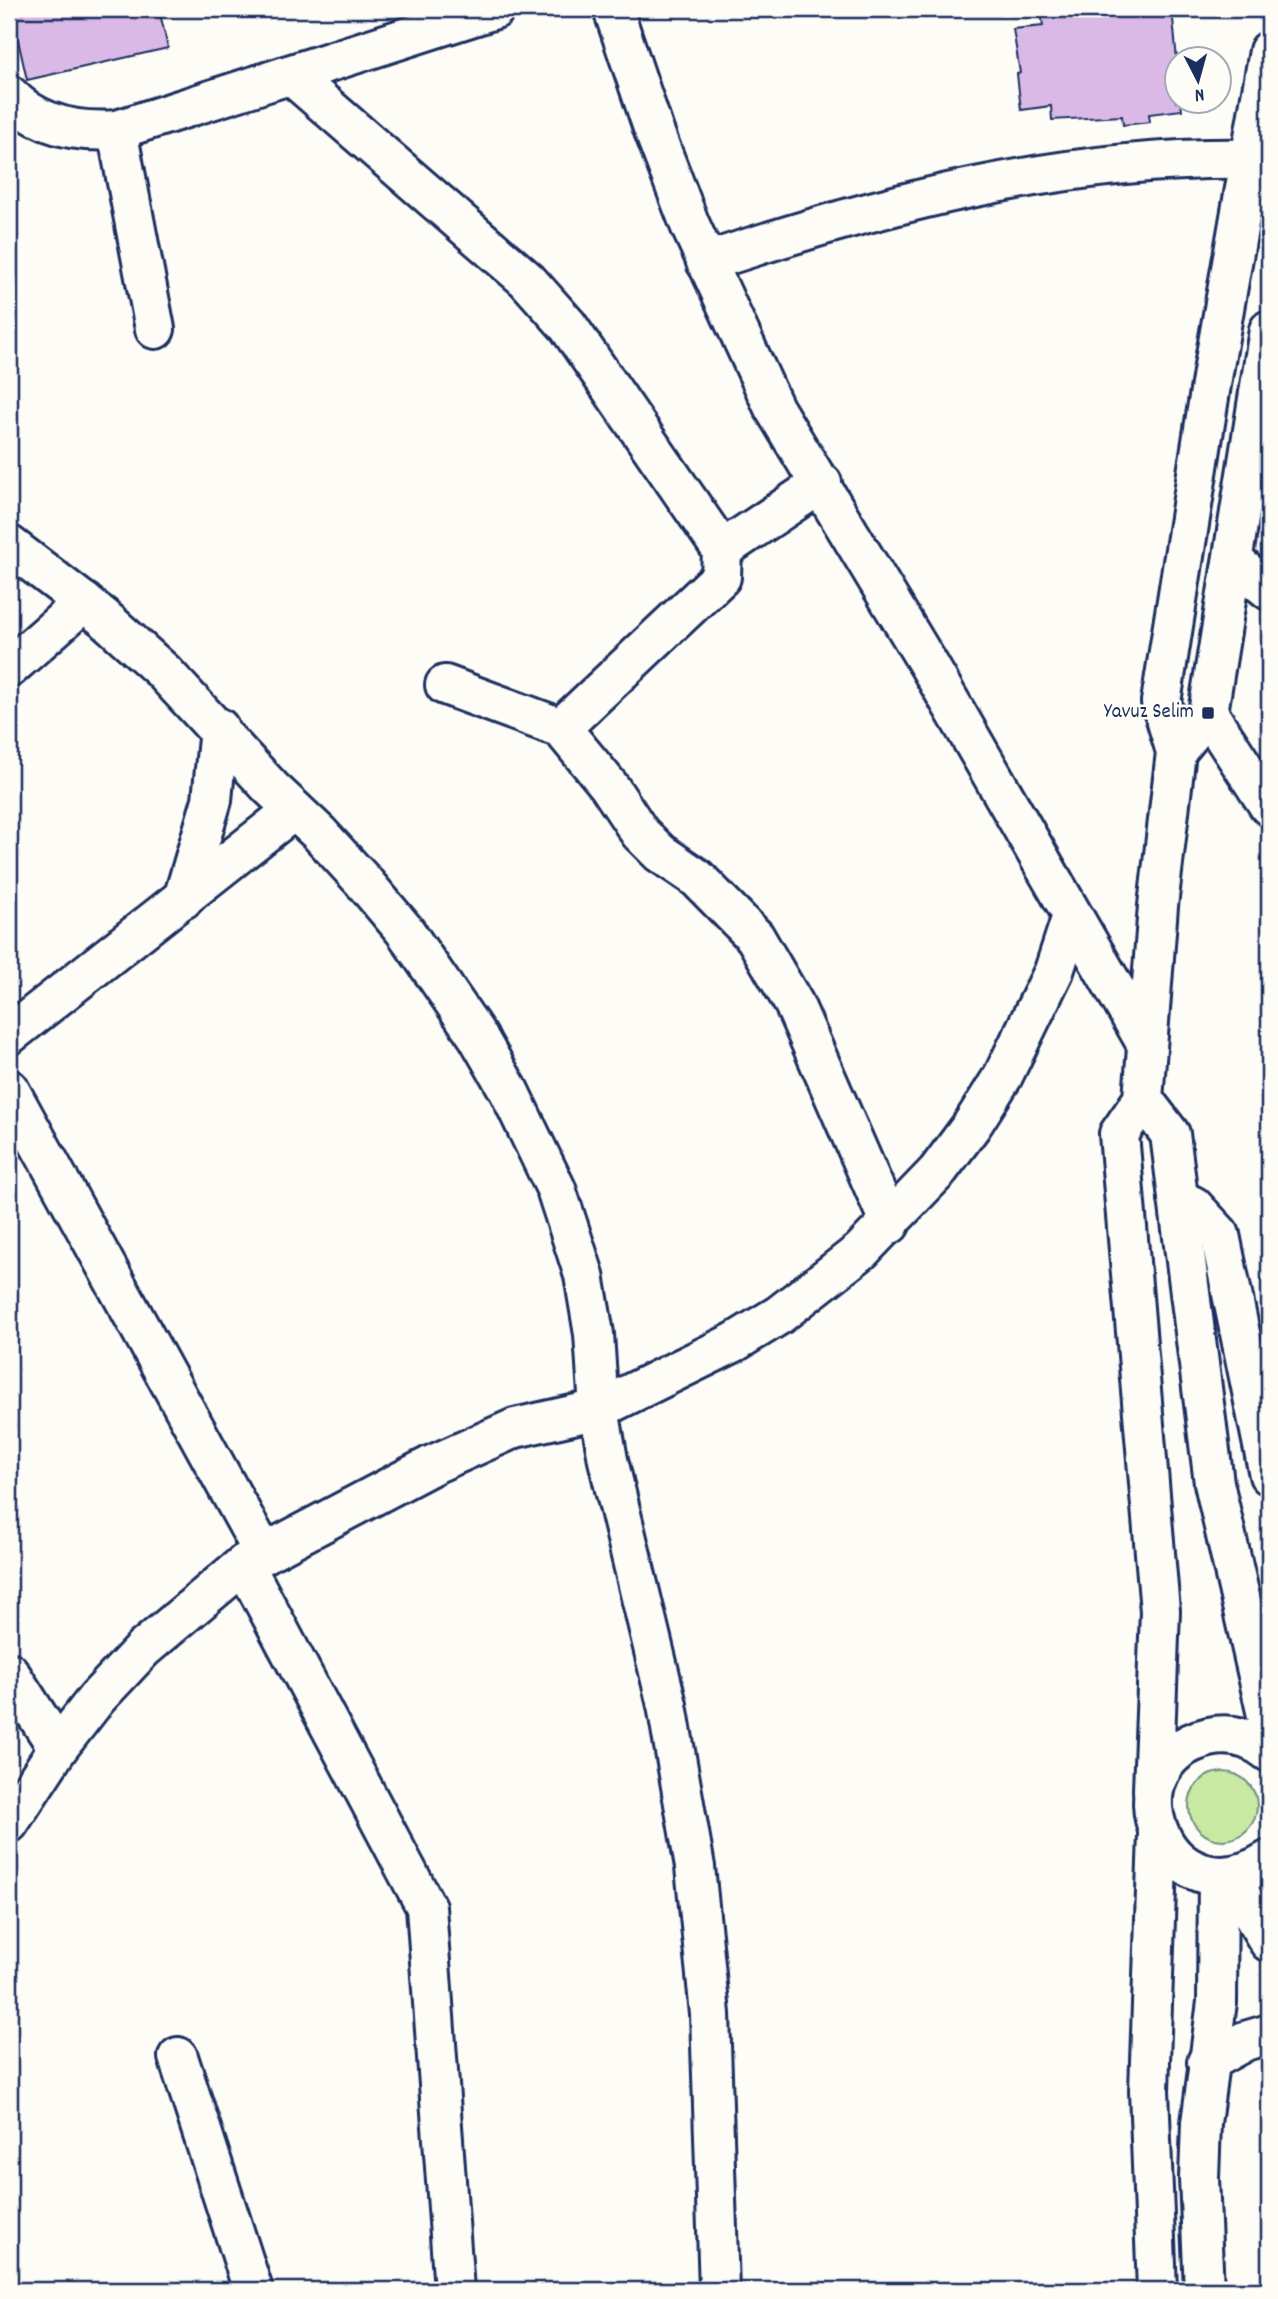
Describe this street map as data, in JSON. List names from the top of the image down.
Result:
{
  "places": {
    "transit": ["Yavuz Selim"]
  },
  "north": "bottom"
}
